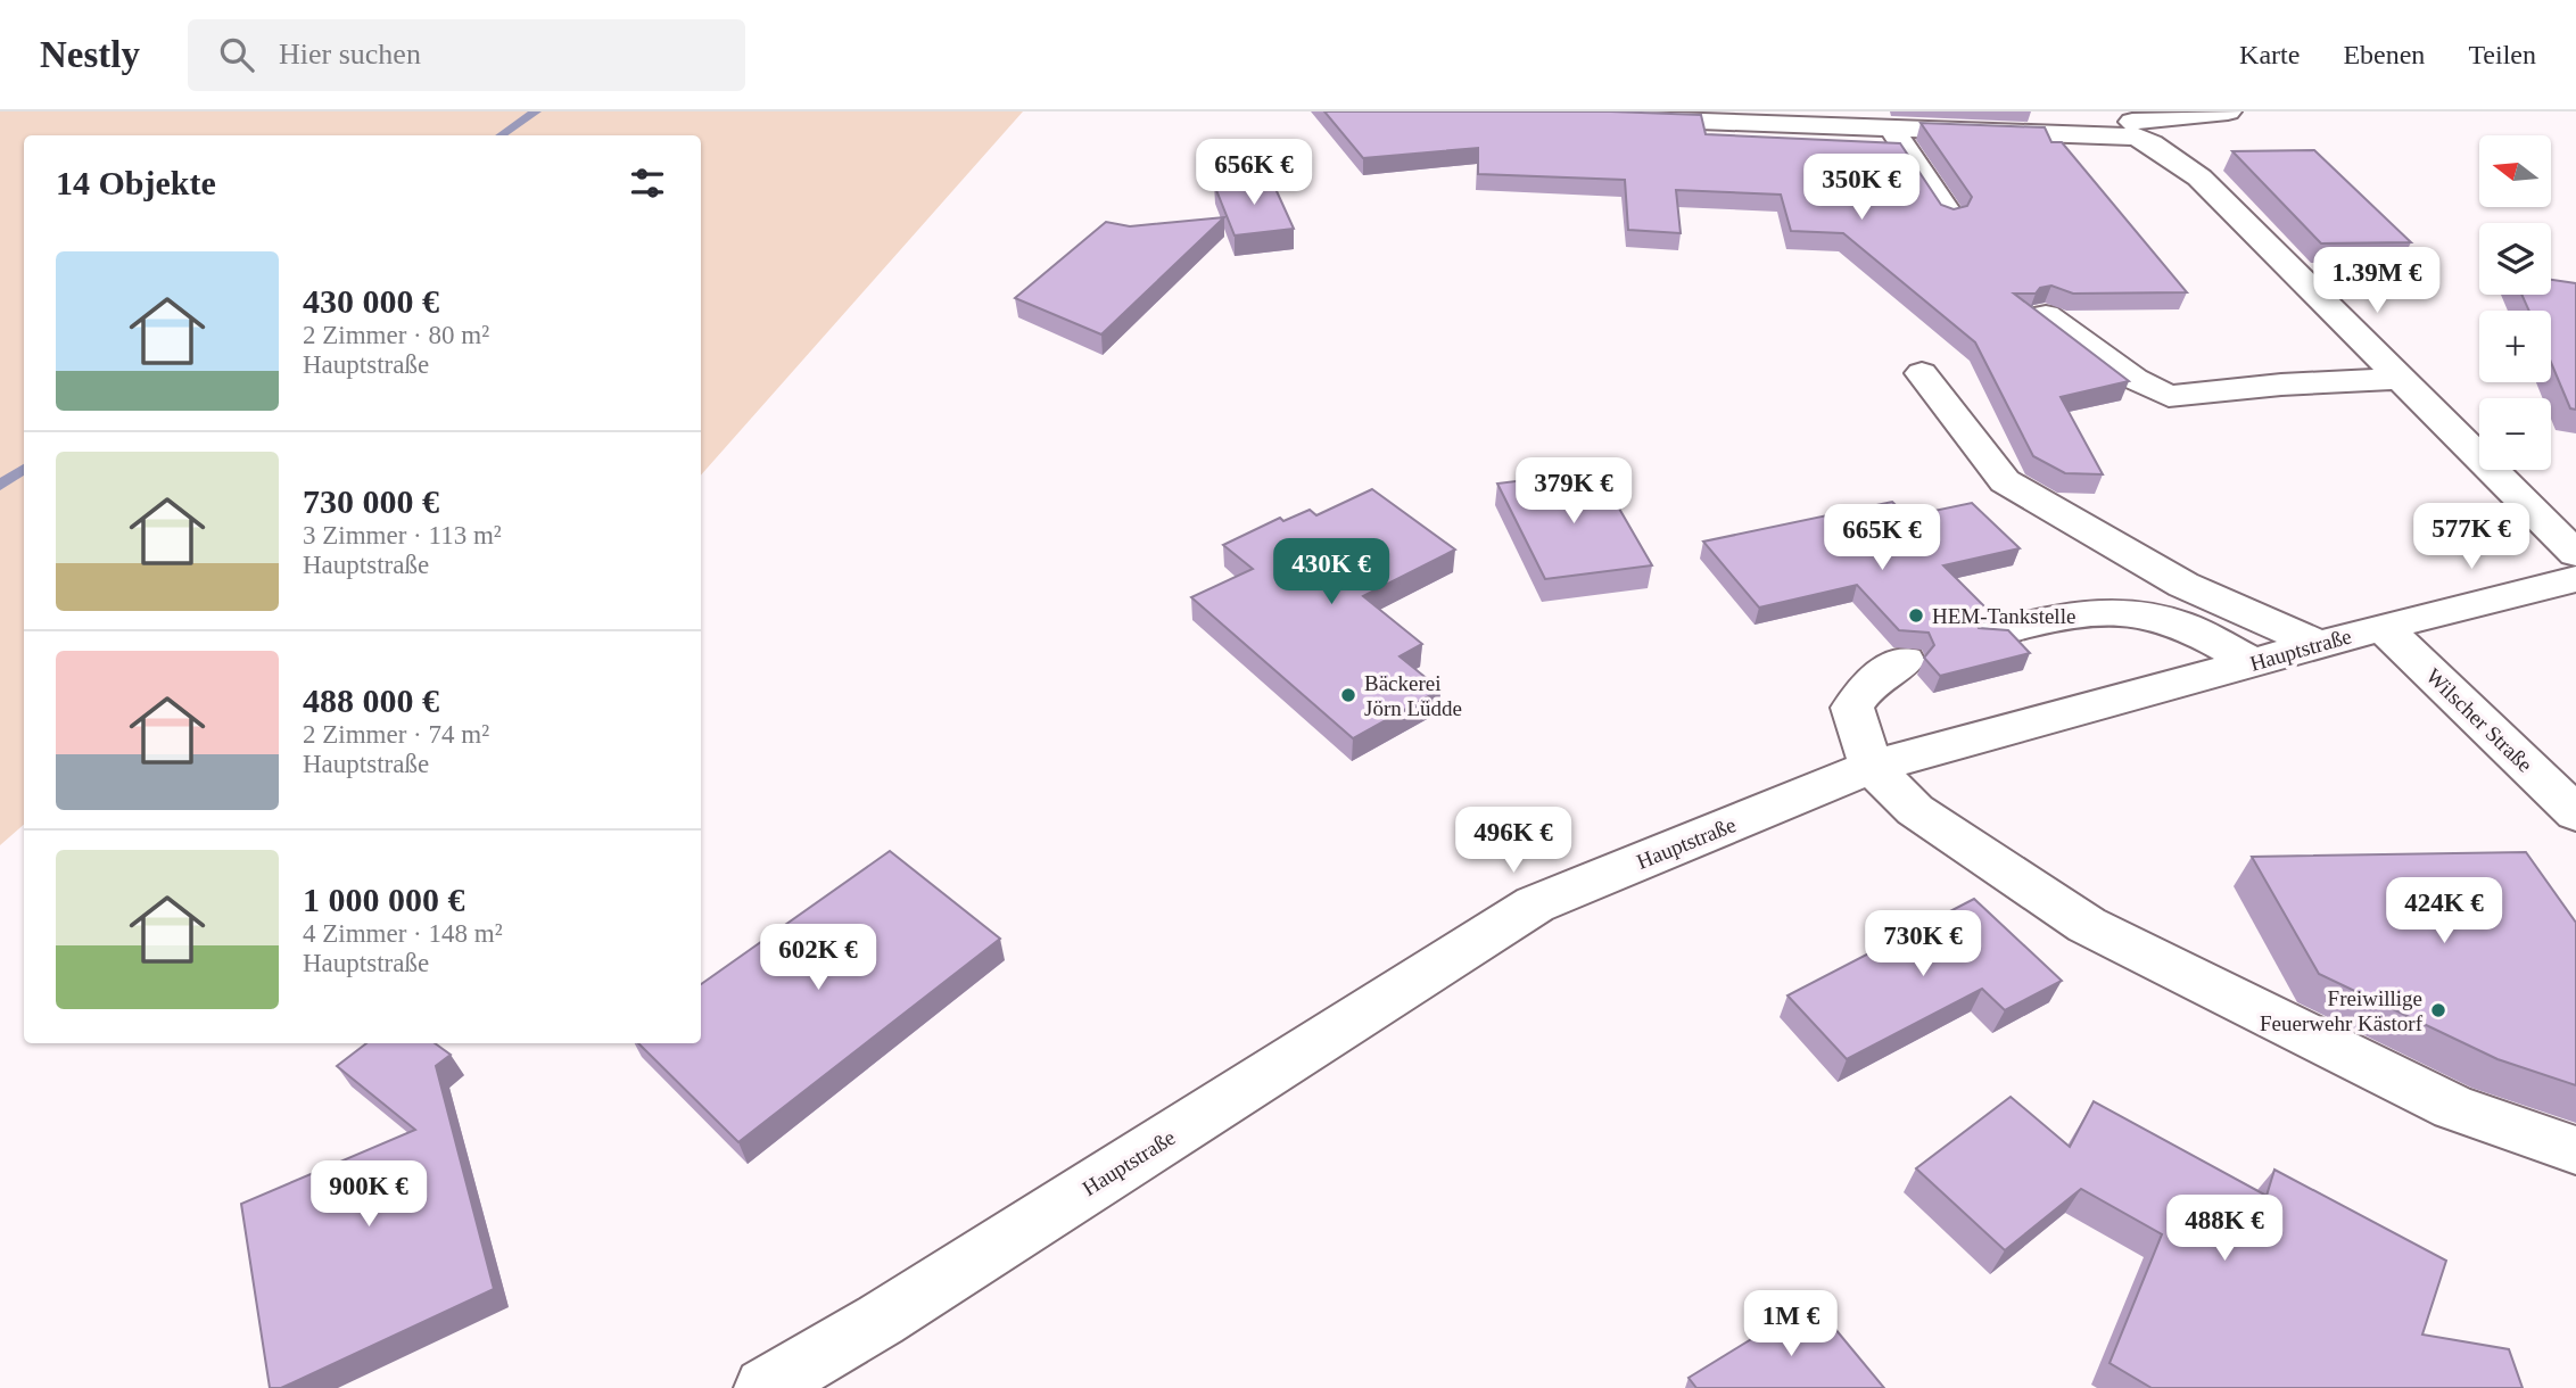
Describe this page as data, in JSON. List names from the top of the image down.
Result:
{
  "streets": {
    "street": ["Hauptstraße", "Wilscher Straße"]
  },
  "crossings": [
    ["Hauptstraße", "Wilscher Straße"]
  ],
  "places": ["HEM-Tankstelle", "Bäckerei Jörn Lüdde", "Freiwillige Feuerwehr Kästorf"],
  "north": "left",
  "page": {
    "header": "Nestly",
    "search": "Hier suchen",
    "nav": ["Karte", "Ebenen", "Teilen"],
    "map_buttons": ["+", "−"],
    "heading": "14 Objekte",
    "price": [
      "656K €",
      "350K €",
      "1.39M €",
      "379K €",
      "577K €",
      "665K €",
      "430K €",
      "496K €",
      "424K €",
      "730K €",
      "602K €",
      "900K €",
      "488K €",
      "1M €"
    ],
    "list": [
      {
        "name": "430 000 €",
        "note": "2 Zimmer · 80 m² · Hauptstraße"
      },
      {
        "name": "730 000 €",
        "note": "3 Zimmer · 113 m² · Hauptstraße"
      },
      {
        "name": "488 000 €",
        "note": "2 Zimmer · 74 m² · Hauptstraße"
      },
      {
        "name": "1 000 000 €",
        "note": "4 Zimmer · 148 m² · Hauptstraße"
      }
    ]
  }
}
